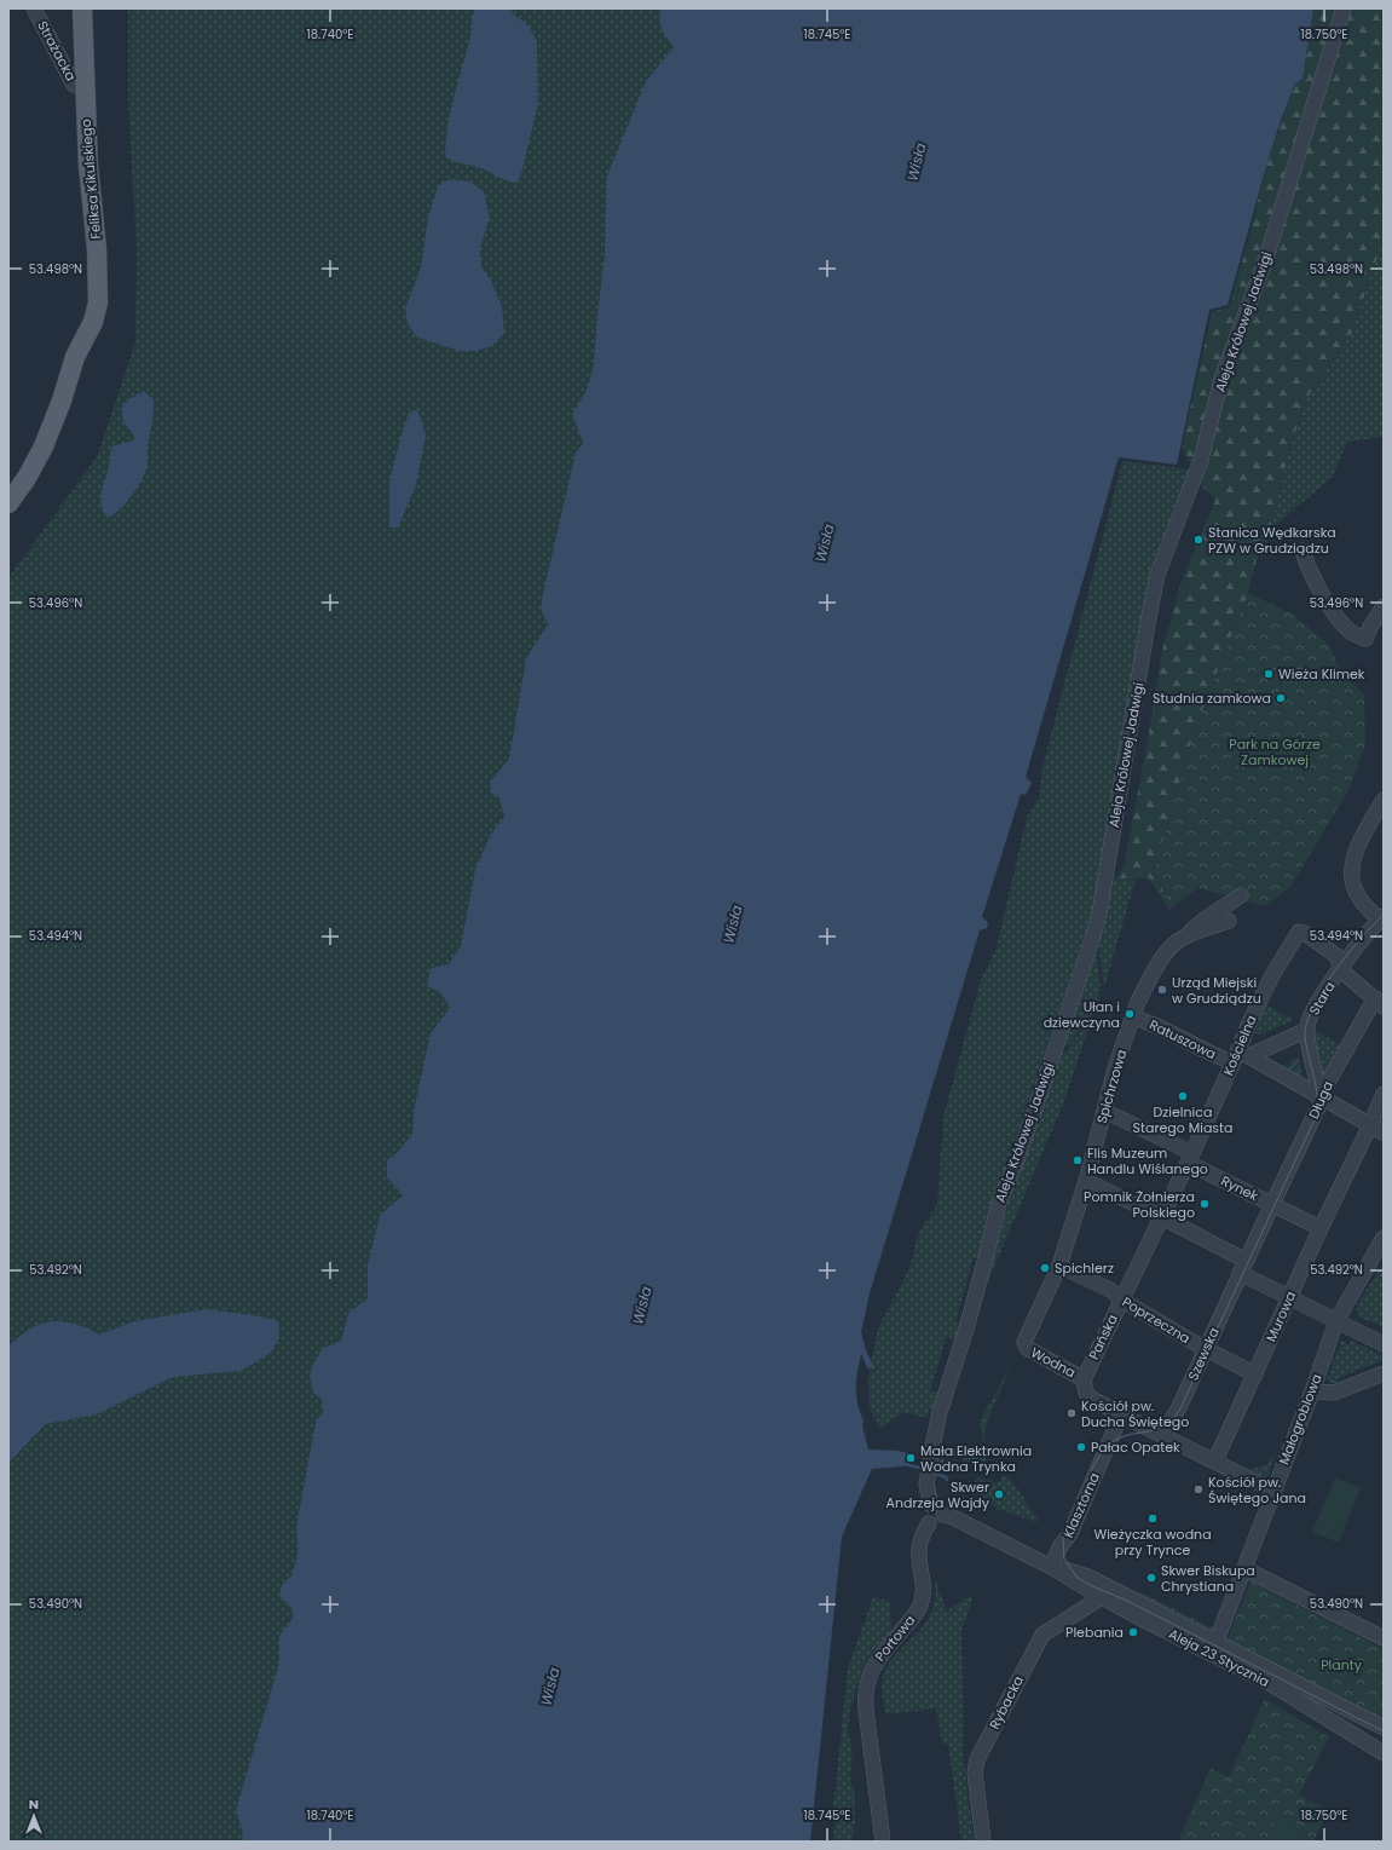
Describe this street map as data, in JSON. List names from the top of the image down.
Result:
{
  "streets": {
    "main road": ["Feliksa Kikulskiego"],
    "street": [
      "Strażacka",
      "Aleja Królowej Jadwigi",
      "Stara",
      "Ratuszowa",
      "Kościelna",
      "Spichrzowa",
      "Długa",
      "Rynek",
      "Murowa",
      "Poprzeczna",
      "Pańska",
      "Szewska",
      "Wodna",
      "Małogroblowa",
      "Klasztorna",
      "Portowa",
      "Aleja 23 Stycznia",
      "Rybacka"
    ]
  },
  "crossings": [
    ["Strażacka", "Feliksa Kikulskiego"],
    ["Aleja Królowej Jadwigi", "Portowa"],
    ["Aleja Królowej Jadwigi", "Aleja 23 Stycznia"],
    ["Stara", "Ratuszowa"],
    ["Stara", "Kościelna"],
    ["Stara", "Długa"],
    ["Ratuszowa", "Kościelna"],
    ["Ratuszowa", "Spichrzowa"],
    ["Ratuszowa", "Długa"],
    ["Ratuszowa", "Murowa"],
    ["Kościelna", "Rynek"],
    ["Spichrzowa", "Rynek"],
    ["Spichrzowa", "Poprzeczna"],
    ["Spichrzowa", "Wodna"],
    ["Długa", "Rynek"],
    ["Rynek", "Szewska"],
    ["Murowa", "Poprzeczna"],
    ["Poprzeczna", "Pańska"],
    ["Poprzeczna", "Szewska"],
    ["Pańska", "Wodna"],
    ["Małogroblowa", "Aleja 23 Stycznia"],
    ["Klasztorna", "Aleja 23 Stycznia"],
    ["Portowa", "Aleja 23 Stycznia"],
    ["Aleja 23 Stycznia", "Rybacka"]
  ],
  "water": ["Wisła"],
  "parks": ["Park na Górze Zamkowej", "Planty"],
  "places": [
    "Stanica Wędkarska PZW w Grudziądzu",
    "Wieża Klimek",
    "Studnia zamkowa",
    "Urząd Miejski w Grudziądzu",
    "Ułan i dziewczyna",
    "Dzielnica Starego Miasta",
    "Flis Muzeum Handlu Wiślanego",
    "Pomnik Żołnierza Polskiego",
    "Spichlerz",
    "Kościół pw. Ducha Świętego",
    "Pałac Opatek",
    "Mała Elektrownia Wodna Trynka",
    "Kościół pw. Świętego Jana",
    "Skwer Andrzeja Wajdy",
    "Wieżyczka wodna przy Trynce",
    "Skwer Biskupa Chrystiana",
    "Plebania"
  ],
  "north": "top",
  "coordinates": [
    "18.740°E",
    "18.745°E",
    "18.750°E",
    "53.498°N",
    "53.496°N",
    "53.494°N",
    "53.492°N",
    "53.490°N"
  ]
}
